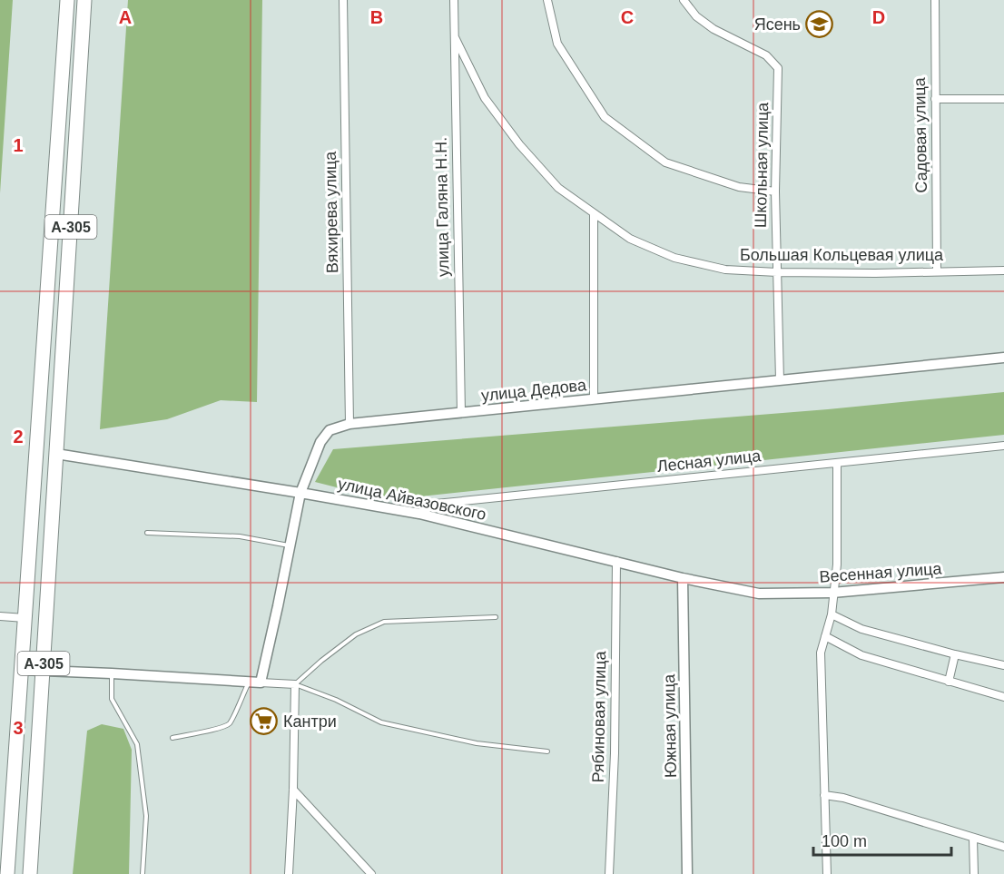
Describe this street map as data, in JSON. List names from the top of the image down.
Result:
{
  "streets": {
    "highway": ["А-305"],
    "street": [
      "Садовая улица",
      "Школьная улица",
      "улица Галяна Н.Н.",
      "Вяхирева улица",
      "Большая Кольцевая улица",
      "улица Дедова",
      "Лесная улица",
      "улица Айвазовского",
      "Весенная улица",
      "Рябиновая улица",
      "Южная улица"
    ]
  },
  "crossings": [
    ["Садовая улица", "Большая Кольцевая улица"],
    ["Школьная улица", "Большая Кольцевая улица"],
    ["Школьная улица", "улица Дедова"],
    ["улица Галяна Н.Н.", "Большая Кольцевая улица"],
    ["улица Галяна Н.Н.", "улица Дедова"],
    ["Вяхирева улица", "улица Дедова"],
    ["А-305", "улица Айвазовского"],
    ["улица Дедова", "улица Айвазовского"],
    ["Лесная улица", "улица Айвазовского"],
    ["улица Айвазовского", "Весенная улица"],
    ["улица Айвазовского", "Рябиновая улица"],
    ["улица Айвазовского", "Южная улица"]
  ],
  "places": {
    "school or university": ["Ясень"],
    "supermarket": ["Кантри"]
  },
  "scale_bar": "100 m",
  "grid": {
    "columns": [
      "A",
      "B",
      "C",
      "D"
    ],
    "rows": ["1", "2", "3"]
  }
}
